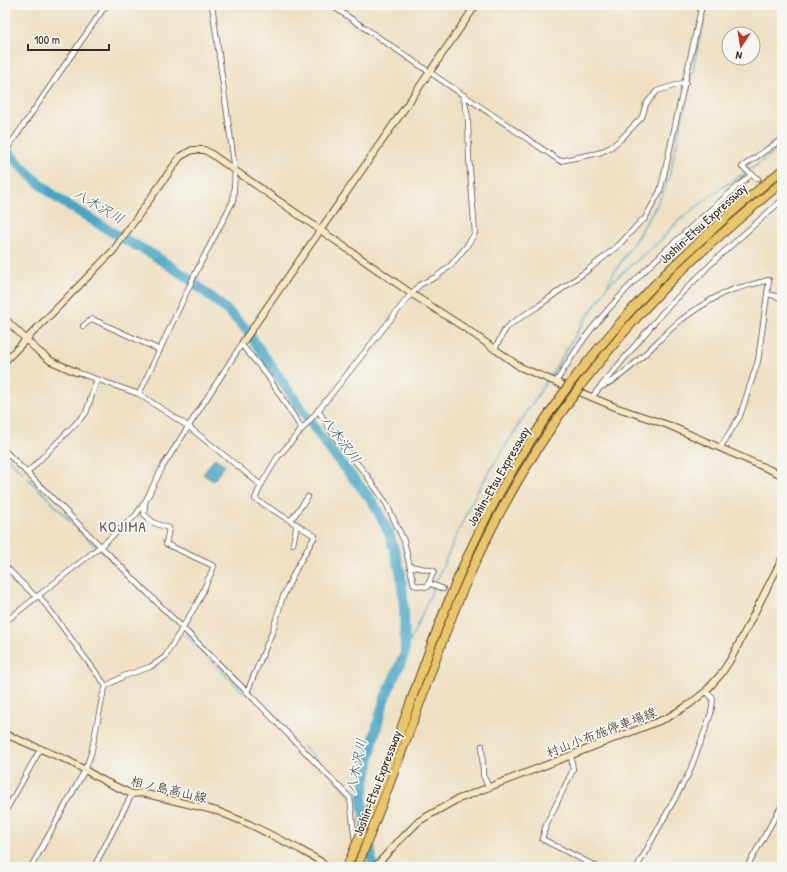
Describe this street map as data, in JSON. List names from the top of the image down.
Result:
{
  "streets": {
    "highway": ["Joshin-Etsu Expressway"],
    "street": ["村山小布施停車場線", "相ノ島高山線"]
  },
  "districts": ["KOJIMA"],
  "water": ["八木沢川"],
  "scale_bar": "100 m",
  "north": "bottom"
}
